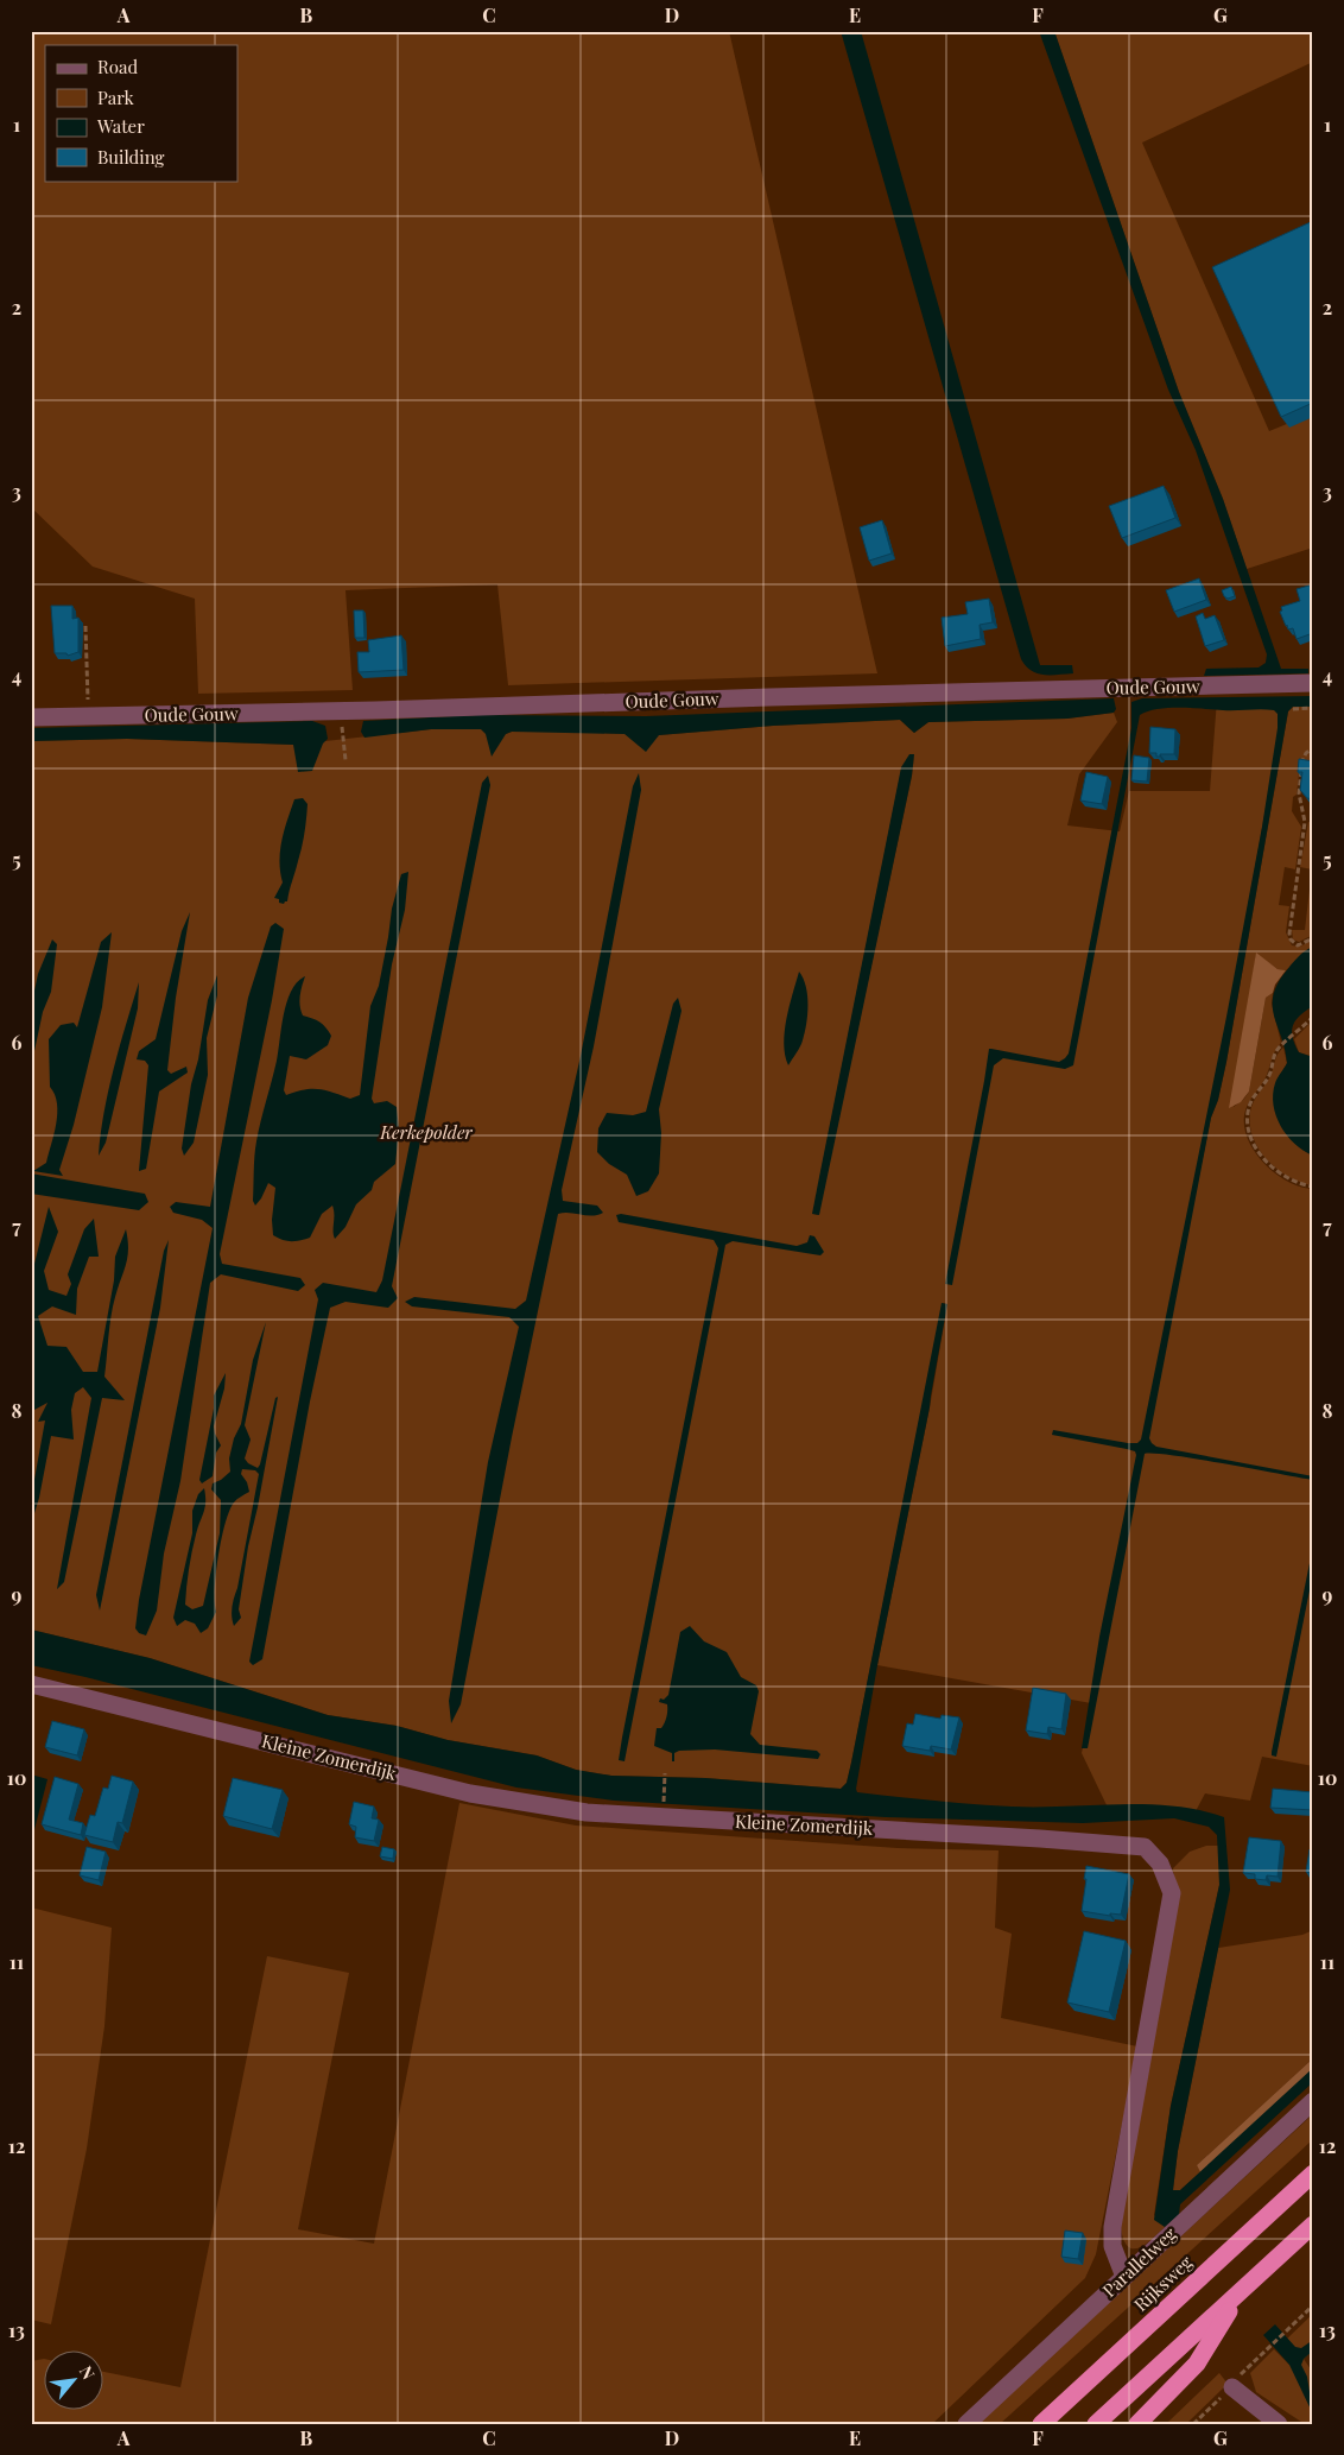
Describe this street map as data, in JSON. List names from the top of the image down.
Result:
{
  "streets": {
    "highway": ["Rijksweg"],
    "street": ["Oude Gouw", "Kleine Zomerdijk", "Parallelweg"]
  },
  "crossings": [
    ["Kleine Zomerdijk", "Parallelweg"]
  ],
  "parks": ["Kerkepolder"],
  "legend": [
    "Road",
    "Park",
    "Water",
    "Building"
  ],
  "north": "top right",
  "grid": {
    "columns": [
      "A",
      "B",
      "C",
      "D",
      "E",
      "F",
      "G"
    ],
    "rows": [
      "1",
      "2",
      "3",
      "4",
      "5",
      "6",
      "7",
      "8",
      "9",
      "10",
      "11",
      "12",
      "13"
    ]
  }
}
